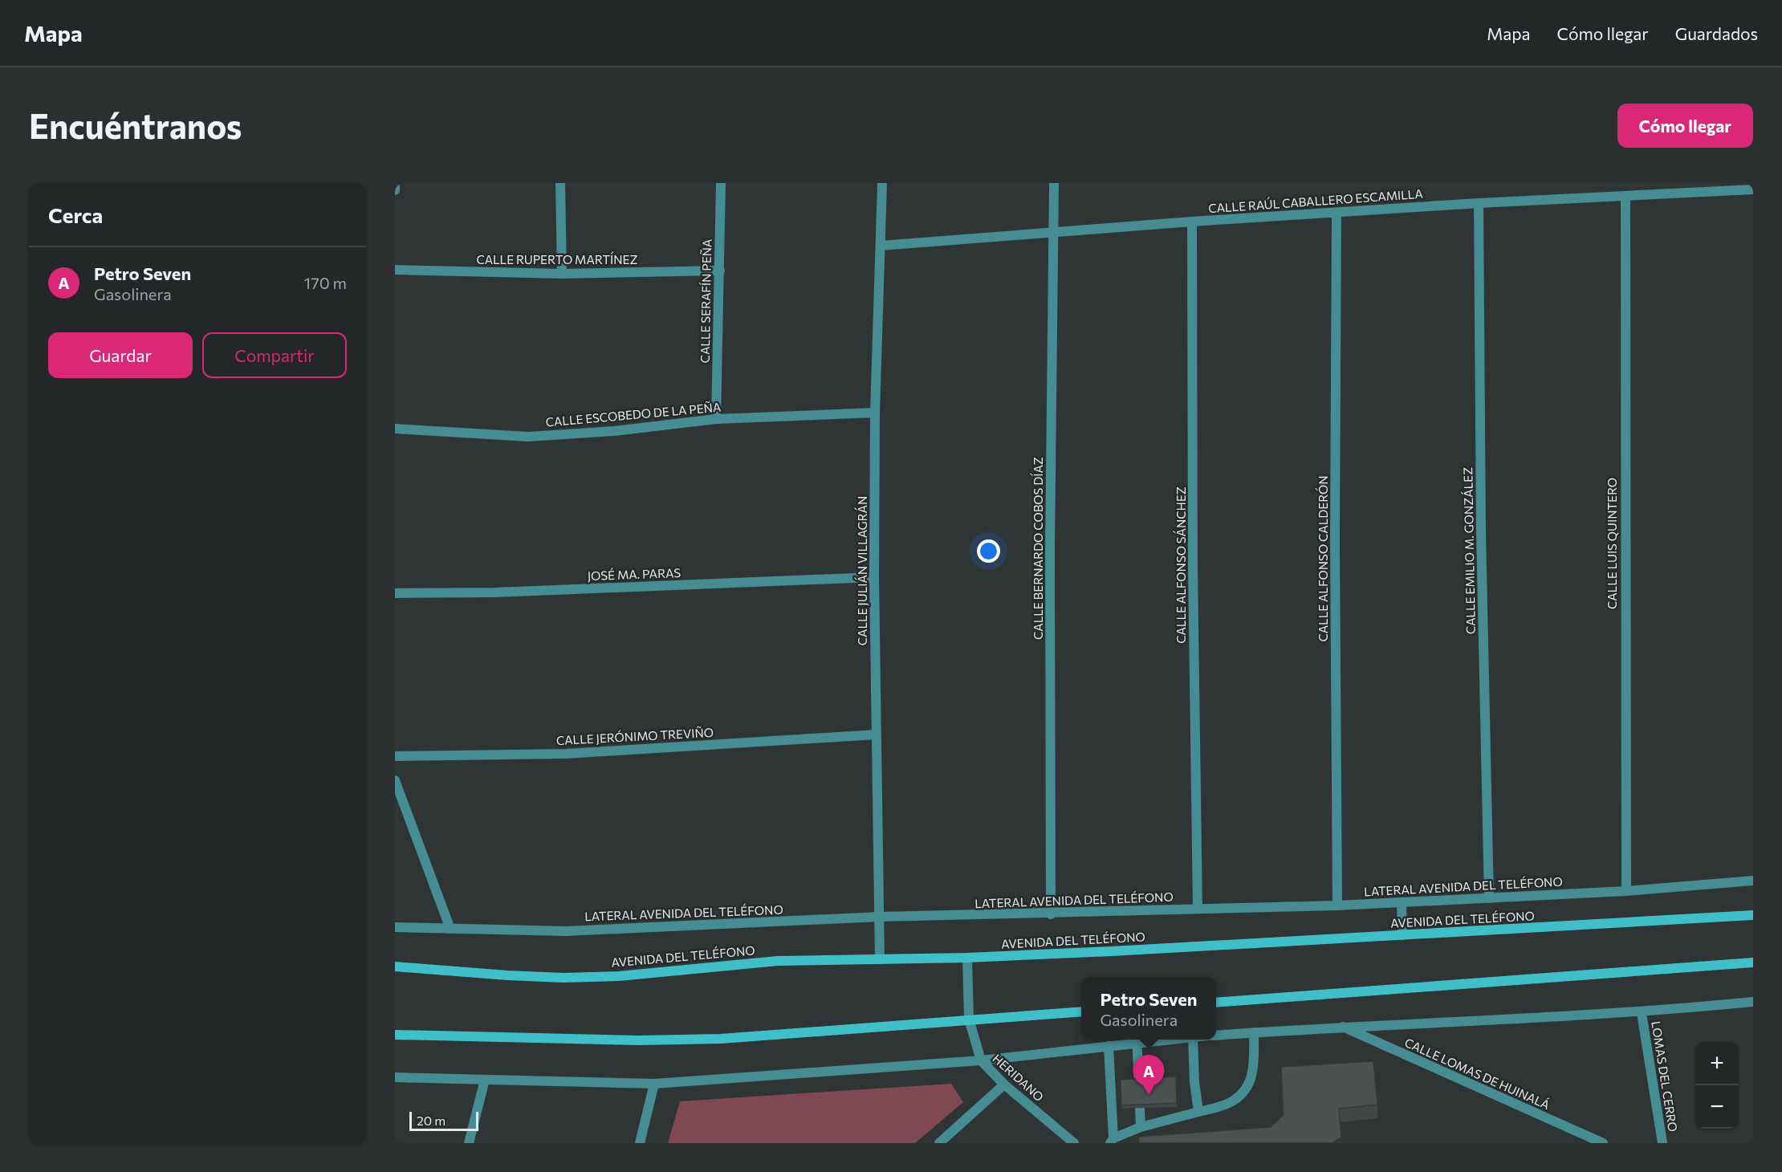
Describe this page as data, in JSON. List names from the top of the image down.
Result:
{
  "streets": {
    "main road": ["AVENIDA DEL TELÉFONO"],
    "street": [
      "CALLE RAÚL CABALLERO ESCAMILLA",
      "CALLE RUPERTO MARTÍNEZ",
      "CALLE SERAFÍN PEÑA",
      "CALLE ESCOBEDO DE LA PEÑA",
      "CALLE LUIS QUINTERO",
      "CALLE BERNARDO COBOS DÍAZ",
      "CALLE EMILIO M. GONZÁLEZ",
      "CALLE ALFONSO CALDERÓN",
      "CALLE ALFONSO SÁNCHEZ",
      "CALLE JULIÁN VILLAGRÁN",
      "JOSÉ MA. PARAS",
      "CALLE JERÓNIMO TREVIÑO",
      "LATERAL AVENIDA DEL TELÉFONO",
      "CALLE LOMAS DE HUINALÁ",
      "LOMAS DEL CERRO",
      "HERIDANO"
    ]
  },
  "crossings": [
    ["CALLE RAÚL CABALLERO ESCAMILLA", "CALLE LUIS QUINTERO"],
    ["CALLE RAÚL CABALLERO ESCAMILLA", "CALLE BERNARDO COBOS DÍAZ"],
    ["CALLE RAÚL CABALLERO ESCAMILLA", "CALLE EMILIO M. GONZÁLEZ"],
    ["CALLE RAÚL CABALLERO ESCAMILLA", "CALLE ALFONSO CALDERÓN"],
    ["CALLE RAÚL CABALLERO ESCAMILLA", "CALLE ALFONSO SÁNCHEZ"],
    ["CALLE RAÚL CABALLERO ESCAMILLA", "CALLE JULIÁN VILLAGRÁN"],
    ["CALLE RUPERTO MARTÍNEZ", "CALLE SERAFÍN PEÑA"],
    ["CALLE SERAFÍN PEÑA", "CALLE ESCOBEDO DE LA PEÑA"],
    ["CALLE ESCOBEDO DE LA PEÑA", "CALLE JULIÁN VILLAGRÁN"],
    ["CALLE LUIS QUINTERO", "LATERAL AVENIDA DEL TELÉFONO"],
    ["CALLE BERNARDO COBOS DÍAZ", "LATERAL AVENIDA DEL TELÉFONO"],
    ["CALLE EMILIO M. GONZÁLEZ", "LATERAL AVENIDA DEL TELÉFONO"],
    ["CALLE ALFONSO CALDERÓN", "LATERAL AVENIDA DEL TELÉFONO"],
    ["CALLE ALFONSO SÁNCHEZ", "LATERAL AVENIDA DEL TELÉFONO"],
    ["CALLE JULIÁN VILLAGRÁN", "JOSÉ MA. PARAS"],
    ["CALLE JULIÁN VILLAGRÁN", "CALLE JERÓNIMO TREVIÑO"],
    ["CALLE JULIÁN VILLAGRÁN", "LATERAL AVENIDA DEL TELÉFONO"],
    ["CALLE JULIÁN VILLAGRÁN", "AVENIDA DEL TELÉFONO"],
    ["AVENIDA DEL TELÉFONO", "HERIDANO"]
  ],
  "scale_bar": "20 m",
  "page": {
    "header": "Mapa",
    "nav": ["Mapa", "Cómo llegar", "Guardados"],
    "buttons": [
      "Cómo llegar",
      ["Guardar", "Compartir"]
    ],
    "title": "Encuéntranos",
    "heading": "Cerca",
    "list": [
      {
        "mark": "A",
        "name": "Petro Seven",
        "note": "Gasolinera",
        "value": "170 m"
      }
    ],
    "popup": ["Petro Seven", "Gasolinera"],
    "map_buttons": ["+", "−"],
    "pins": "A",
    "scale": "20 m"
  }
}
